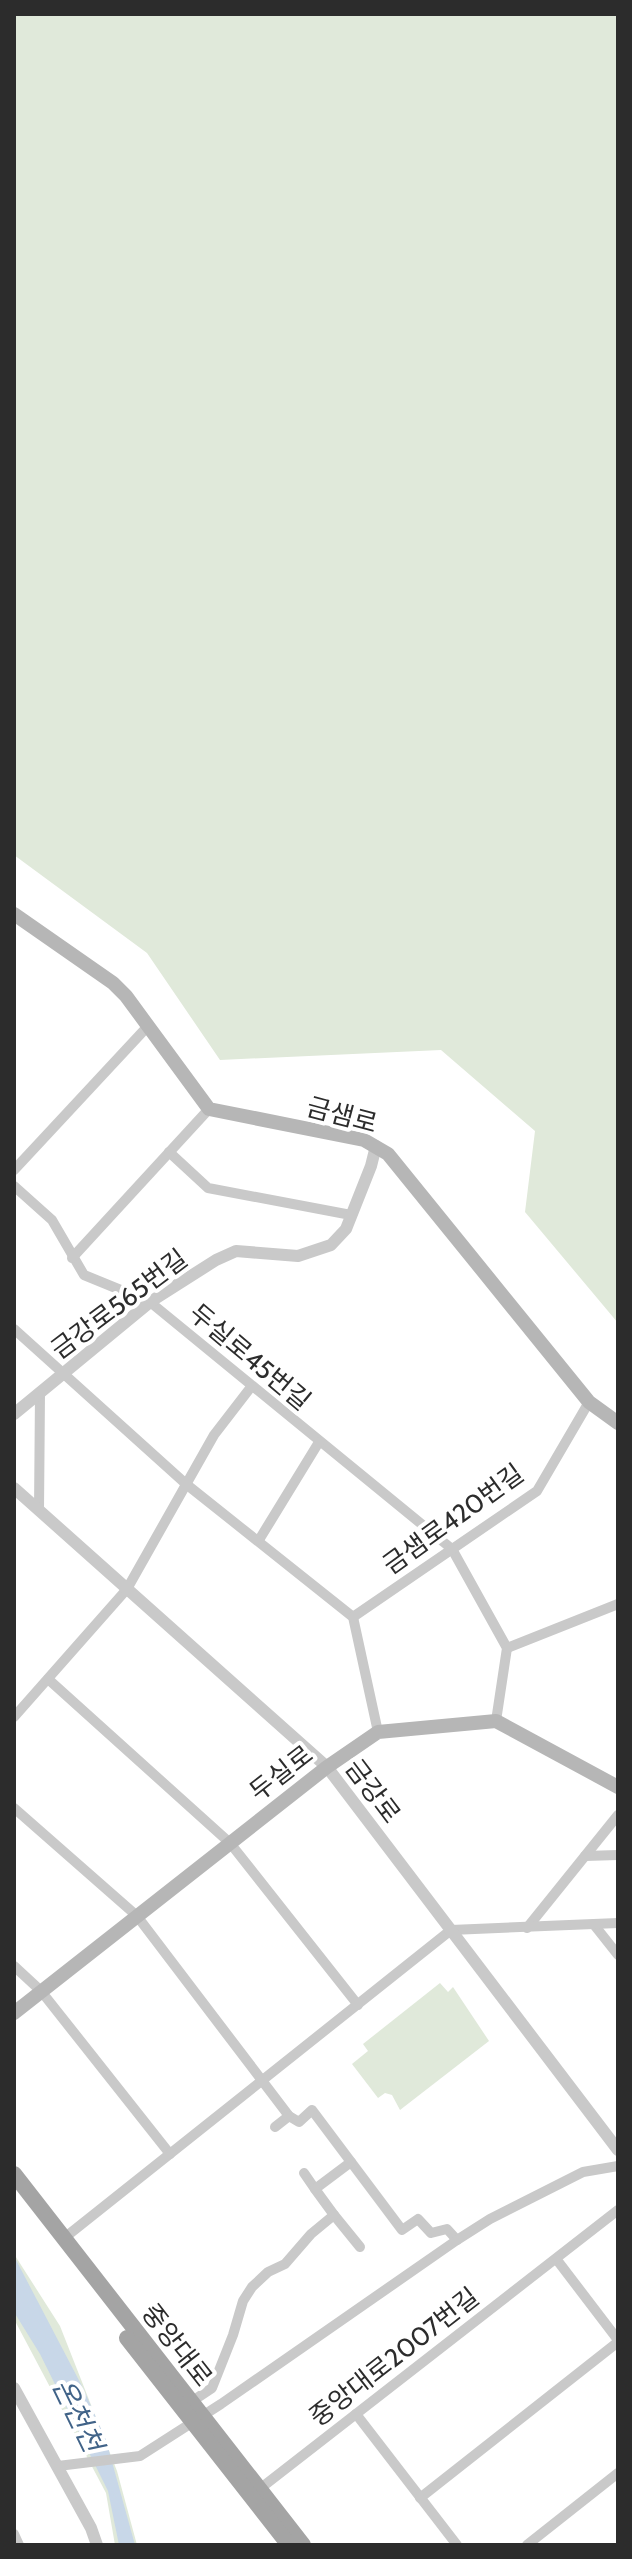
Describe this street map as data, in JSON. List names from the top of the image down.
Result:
{
  "streets": {
    "main road": ["금샘로", "두실로", "중앙대로"],
    "street": [
      "금강로565번길",
      "두실로45번길",
      "금샘로420번길",
      "금강로",
      "중앙대로2007번길"
    ]
  },
  "crossings": [
    ["금샘로", "금강로565번길"],
    ["금샘로", "금샘로420번길"],
    ["금강로565번길", "두실로45번길"],
    ["두실로45번길", "금샘로420번길"],
    ["두실로", "금강로"],
    ["중앙대로", "중앙대로2007번길"]
  ],
  "water": ["온천천"]
}
